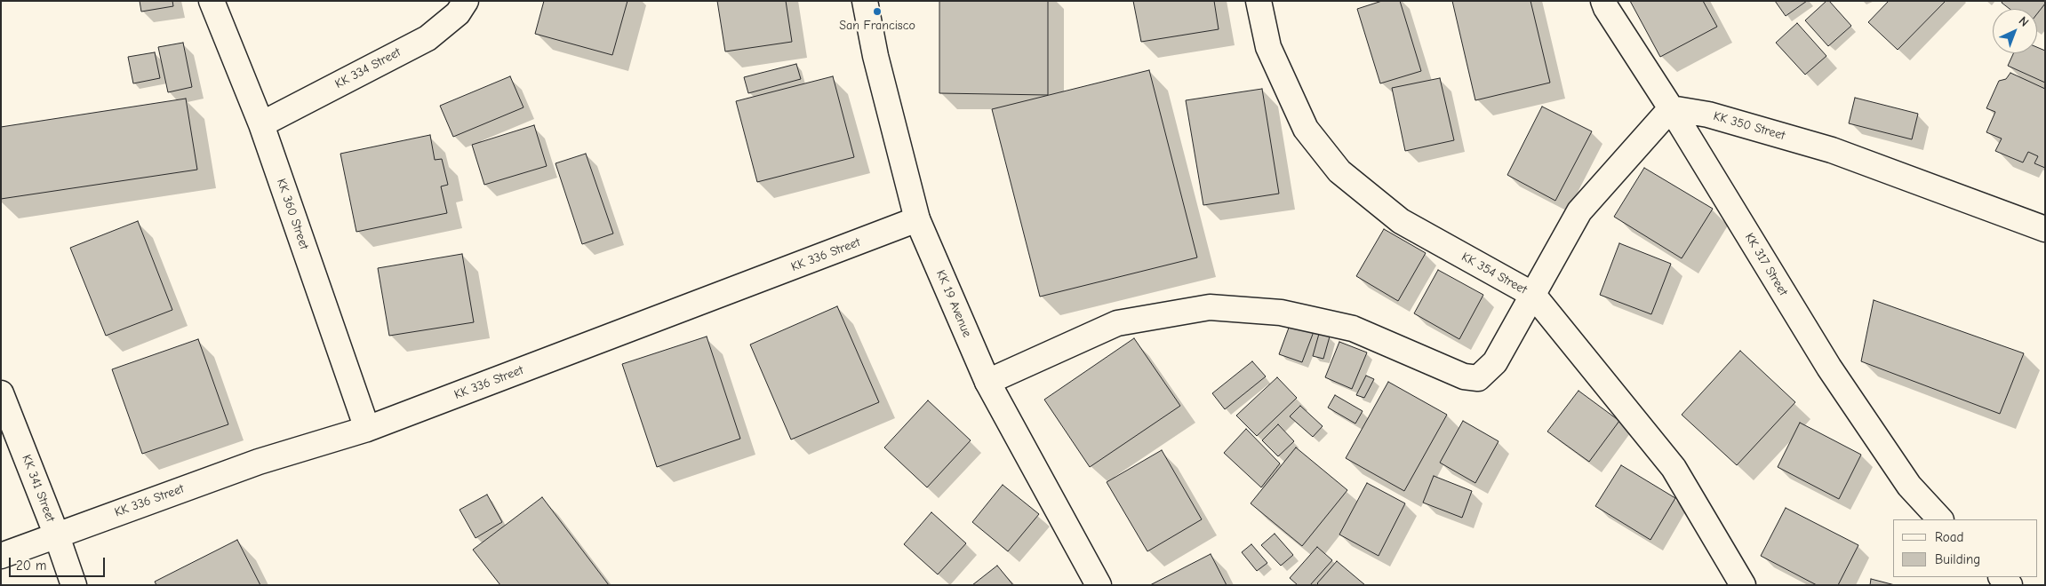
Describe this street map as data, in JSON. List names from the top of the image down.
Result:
{
  "streets": {
    "street": [
      "KK 334 Street",
      "KK 350 Street",
      "KK 360 Street",
      "KK 336 Street",
      "KK 317 Street",
      "KK 354 Street",
      "KK 19 Avenue",
      "KK 341 Street"
    ]
  },
  "crossings": [
    ["KK 334 Street", "KK 360 Street"],
    ["KK 350 Street", "KK 317 Street"],
    ["KK 360 Street", "KK 336 Street"],
    ["KK 336 Street", "KK 19 Avenue"],
    ["KK 336 Street", "KK 341 Street"]
  ],
  "places": ["San Francisco"],
  "legend": ["Road", "Building"],
  "scale_bar": "20 m",
  "north": "top right"
}
